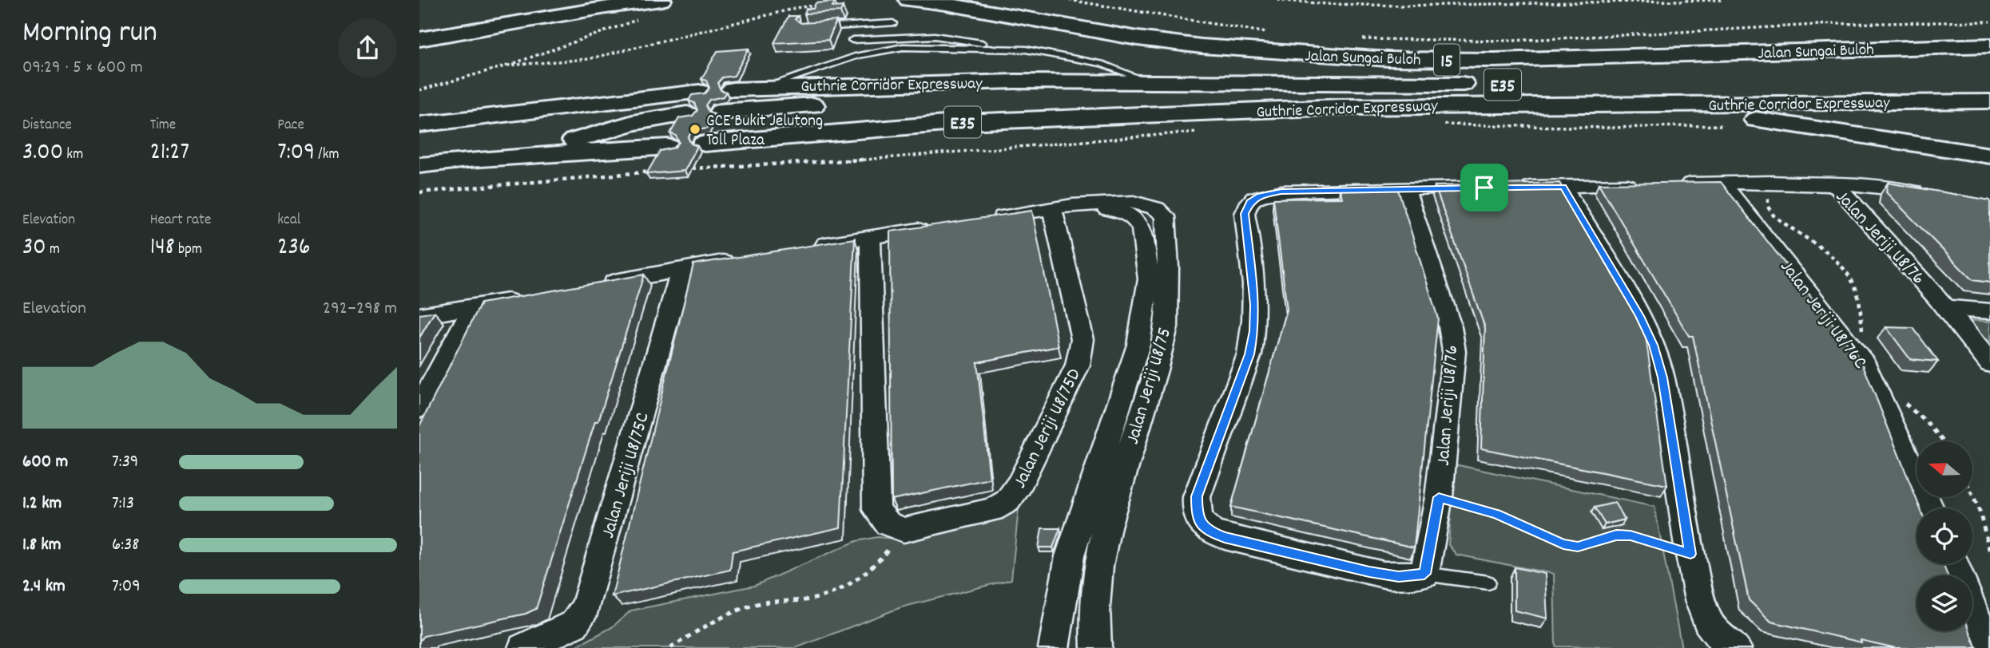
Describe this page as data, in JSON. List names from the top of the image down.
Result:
{
  "streets": {
    "highway": [
      "Jalan Sungai Buloh",
      "15",
      "Guthrie Corridor Expressway",
      "E35"
    ],
    "street": [
      "Jalan Jeriji U8/76",
      "Jalan Jeriji U8/76C",
      "Jalan Jeriji U8/75",
      "Jalan Jeriji U8/75D",
      "Jalan Jeriji U8/75C"
    ]
  },
  "crossings": [
    ["Jalan Jeriji U8/76", "Jalan Jeriji U8/76C"],
    ["Jalan Jeriji U8/75", "Jalan Jeriji U8/75D"]
  ],
  "places": ["GCE Bukit Jelutong Toll Plaza"],
  "north": "left",
  "page": {
    "heading": ["Morning run", "09:29 · 5 × 600 m"],
    "stats": [
      ["Distance", "3.00 km"],
      ["Time", "21:27"],
      ["Pace", "7:09 /km"],
      ["Elevation", "30 m"],
      ["Heart rate", "148 bpm"],
      ["kcal", "236"]
    ],
    "chart": ["Elevation", "292–298 m"],
    "list": [
      {
        "name": "600 m",
        "note": "7:39"
      },
      {
        "name": "1.2 km",
        "note": "7:13"
      },
      {
        "name": "1.8 km",
        "note": "6:38"
      },
      {
        "name": "2.4 km",
        "note": "7:09"
      }
    ]
  }
}
